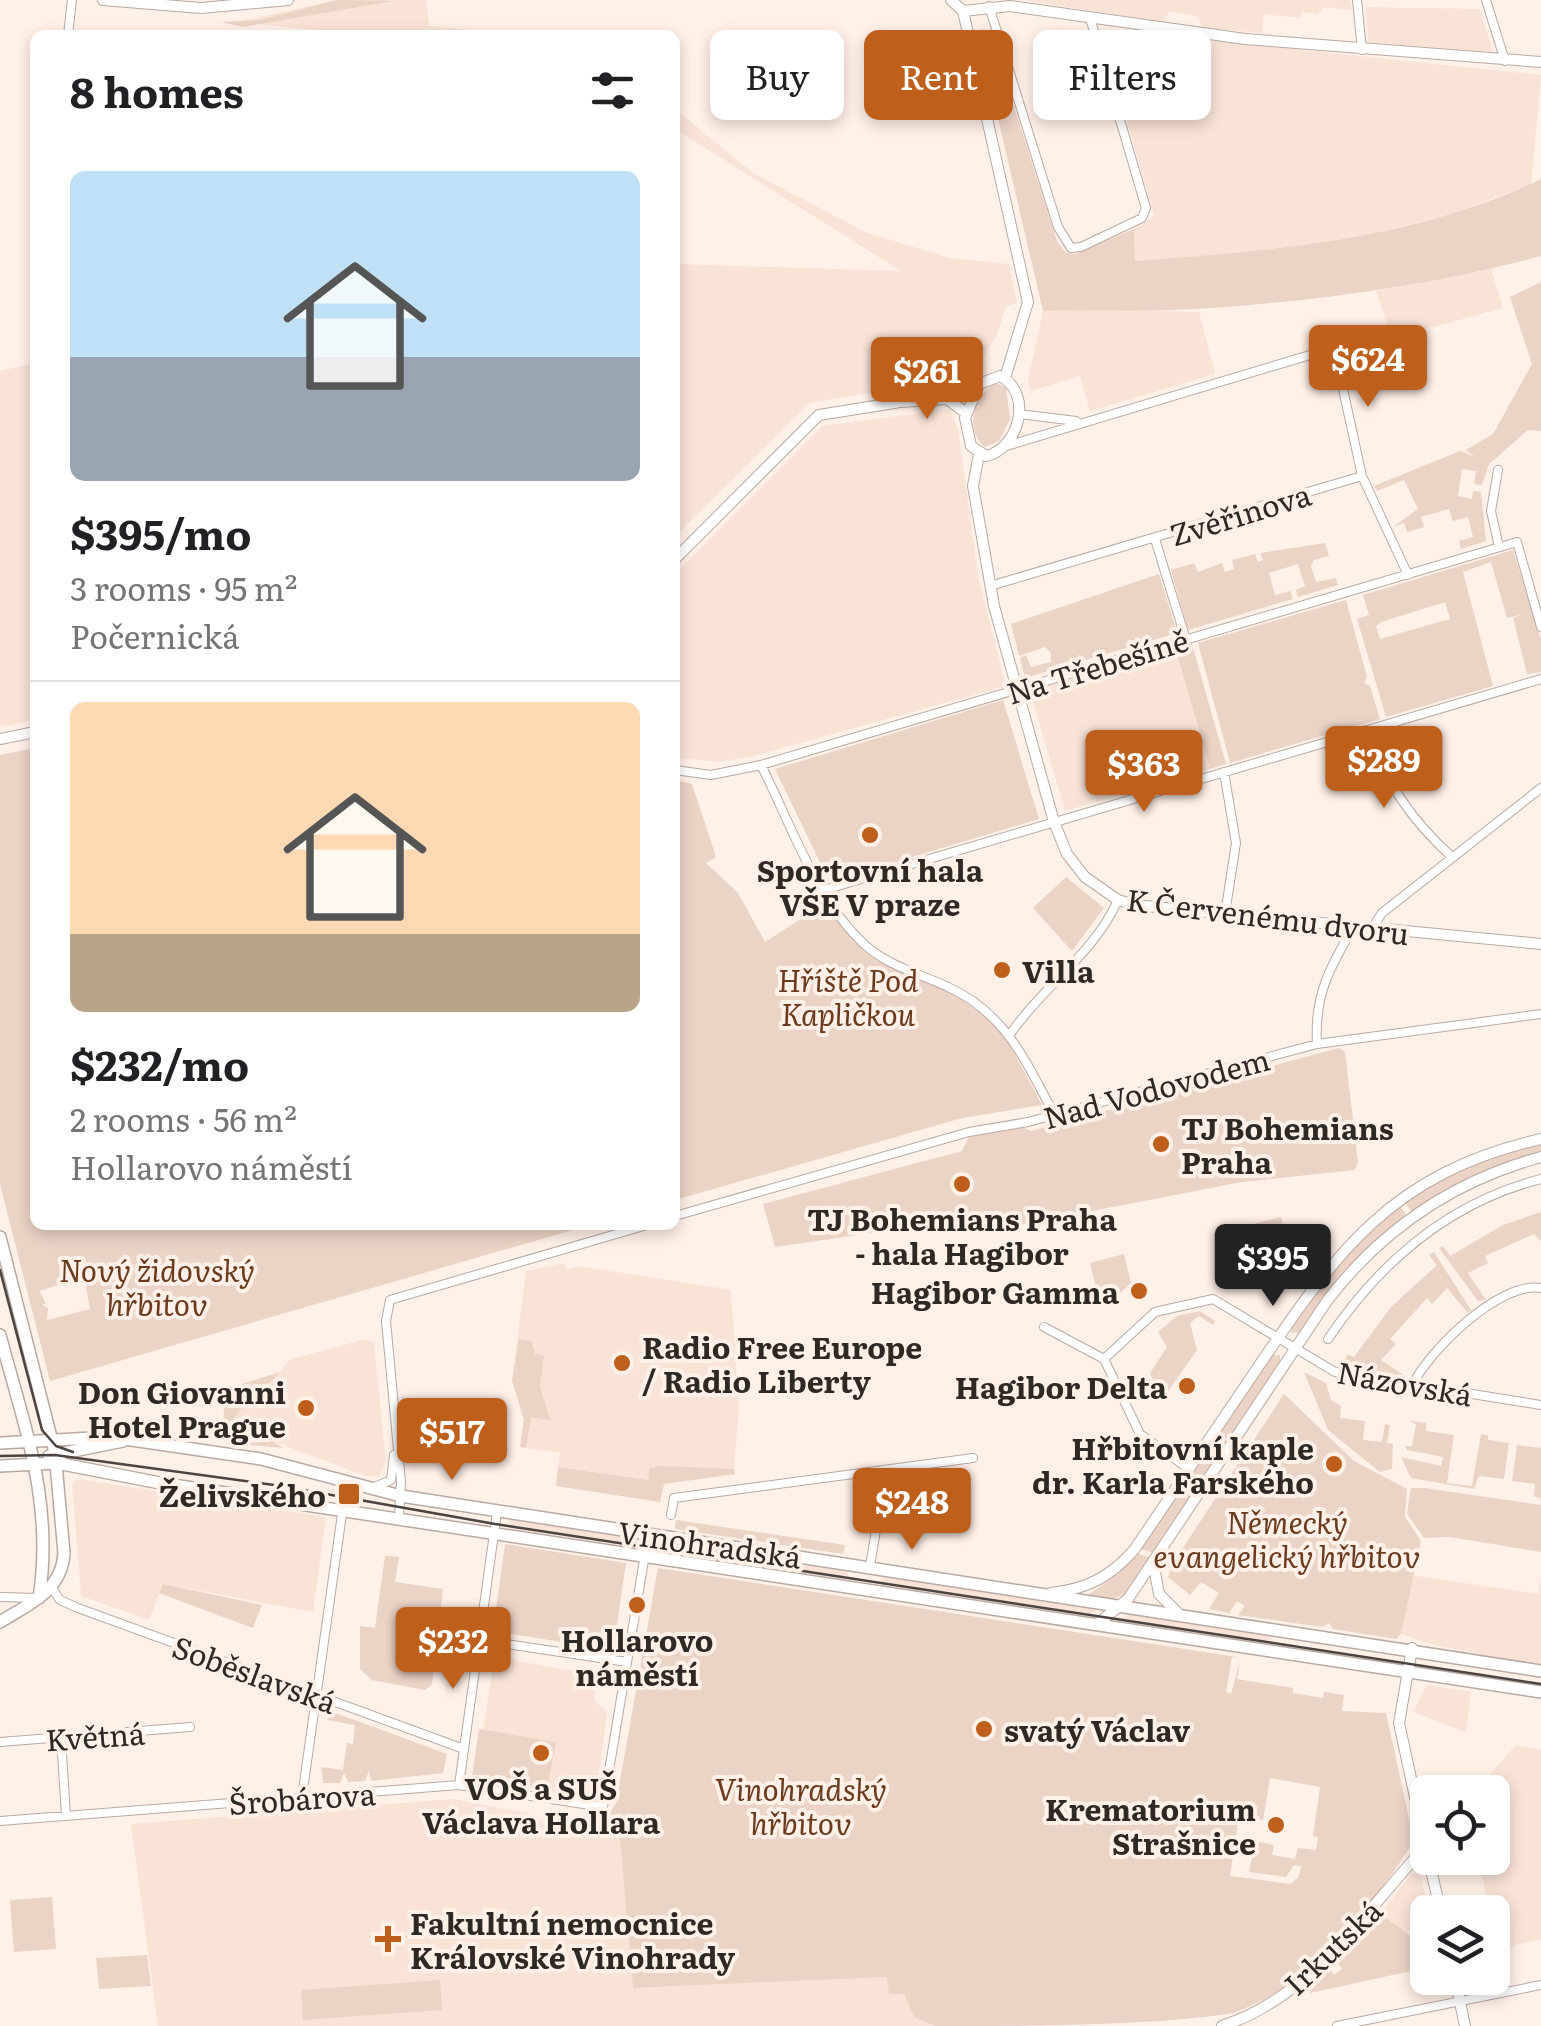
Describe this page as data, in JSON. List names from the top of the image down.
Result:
{
  "streets": {
    "main road": ["Vinohradská"],
    "street": [
      "Zvěřinova",
      "Na Třebešíně",
      "K Červenému dvoru",
      "Nad Vodovodem",
      "Názovská",
      "Soběslavská",
      "Květná",
      "Šrobárova",
      "Irkutská"
    ]
  },
  "crossings": [
    ["Zvěřinova", "K Červenému dvoru"],
    ["Na Třebešíně", "K Červenému dvoru"]
  ],
  "parks": [
    "Hříště Pod Kapličkou",
    "Nový židovský hřbitov",
    "Německý evangelický hřbitov",
    "Vinohradský hřbitov"
  ],
  "places": {
    "other": [
      "Sportovní hala VŠE V praze",
      "Villa",
      "TJ Bohemians Praha",
      "TJ Bohemians Praha - hala Hagibor",
      "Hagibor Gamma",
      "Radio Free Europe / Radio Liberty",
      "Hagibor Delta",
      "Don Giovanni Hotel Prague",
      "Hřbitovní kaple dr. Karla Farského",
      "Hollarovo náměstí",
      "svatý Václav",
      "VOŠ a SUŠ Václava Hollara",
      "Krematorium Strašnice"
    ],
    "transit": ["Želivského"],
    "health": ["Fakultní nemocnice Královské Vinohrady"]
  },
  "page": {
    "chip": ["Buy", "Rent", "Filters"],
    "heading": "8 homes",
    "list": [
      {
        "name": "$395/mo",
        "note": "3 rooms · 95 m² · Počernická"
      },
      {
        "name": "$232/mo",
        "note": "2 rooms · 56 m² · Hollarovo náměstí"
      }
    ],
    "price": [
      "$624",
      "$261",
      "$289",
      "$363",
      "$395",
      "$517",
      "$248",
      "$232"
    ]
  }
}
